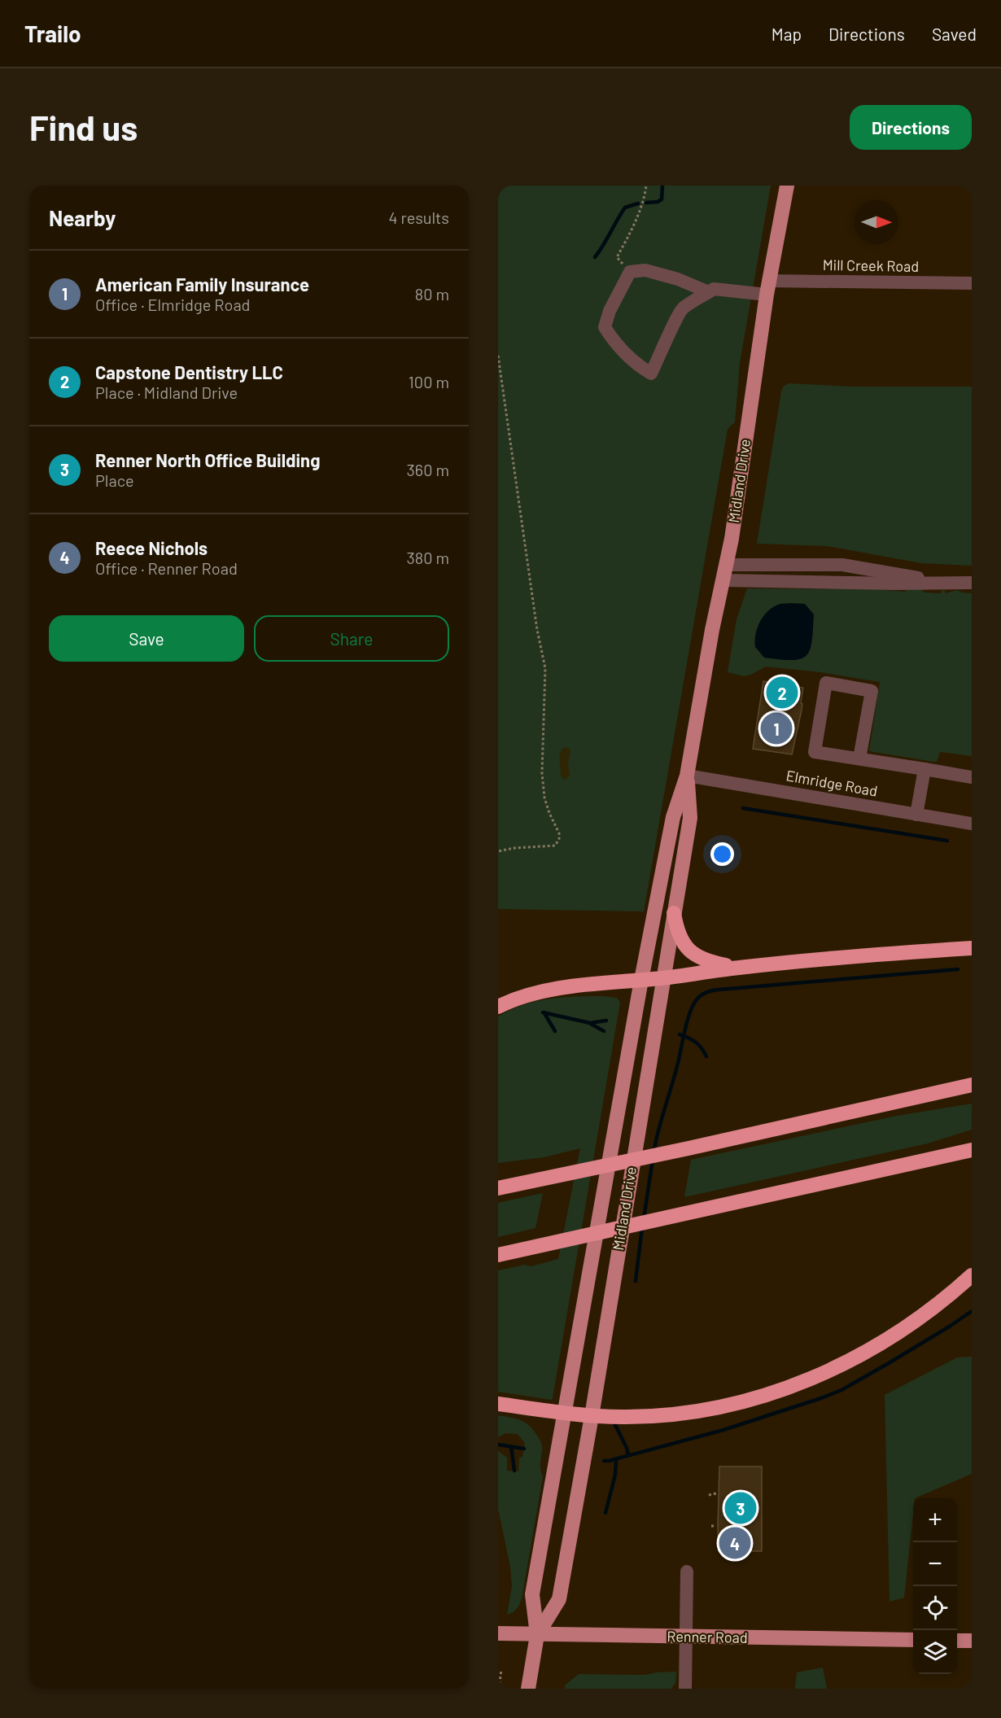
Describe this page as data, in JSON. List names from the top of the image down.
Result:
{
  "streets": {
    "main road": ["Midland Drive", "Renner Road"],
    "street": ["Mill Creek Road", "Elmridge Road"]
  },
  "crossings": [
    ["Mill Creek Road", "Midland Drive"],
    ["Midland Drive", "Elmridge Road"],
    ["Midland Drive", "Renner Road"]
  ],
  "north": "right",
  "page": {
    "header": "Trailo",
    "nav": ["Map", "Directions", "Saved"],
    "buttons": [
      "Directions",
      ["Save", "Share"]
    ],
    "title": "Find us",
    "heading": ["Nearby", "4 results"],
    "list": [
      {
        "mark": "1",
        "name": "American Family Insurance",
        "note": "Office · Elmridge Road",
        "value": "80 m"
      },
      {
        "mark": "2",
        "name": "Capstone Dentistry LLC",
        "note": "Place · Midland Drive",
        "value": "100 m"
      },
      {
        "mark": "3",
        "name": "Renner North Office Building",
        "note": "Place",
        "value": "360 m"
      },
      {
        "mark": "4",
        "name": "Reece Nichols",
        "note": "Office · Renner Road",
        "value": "380 m"
      }
    ],
    "pins": [
      "2",
      "1",
      "3",
      "4"
    ],
    "map_buttons": ["+", "−"]
  }
}
